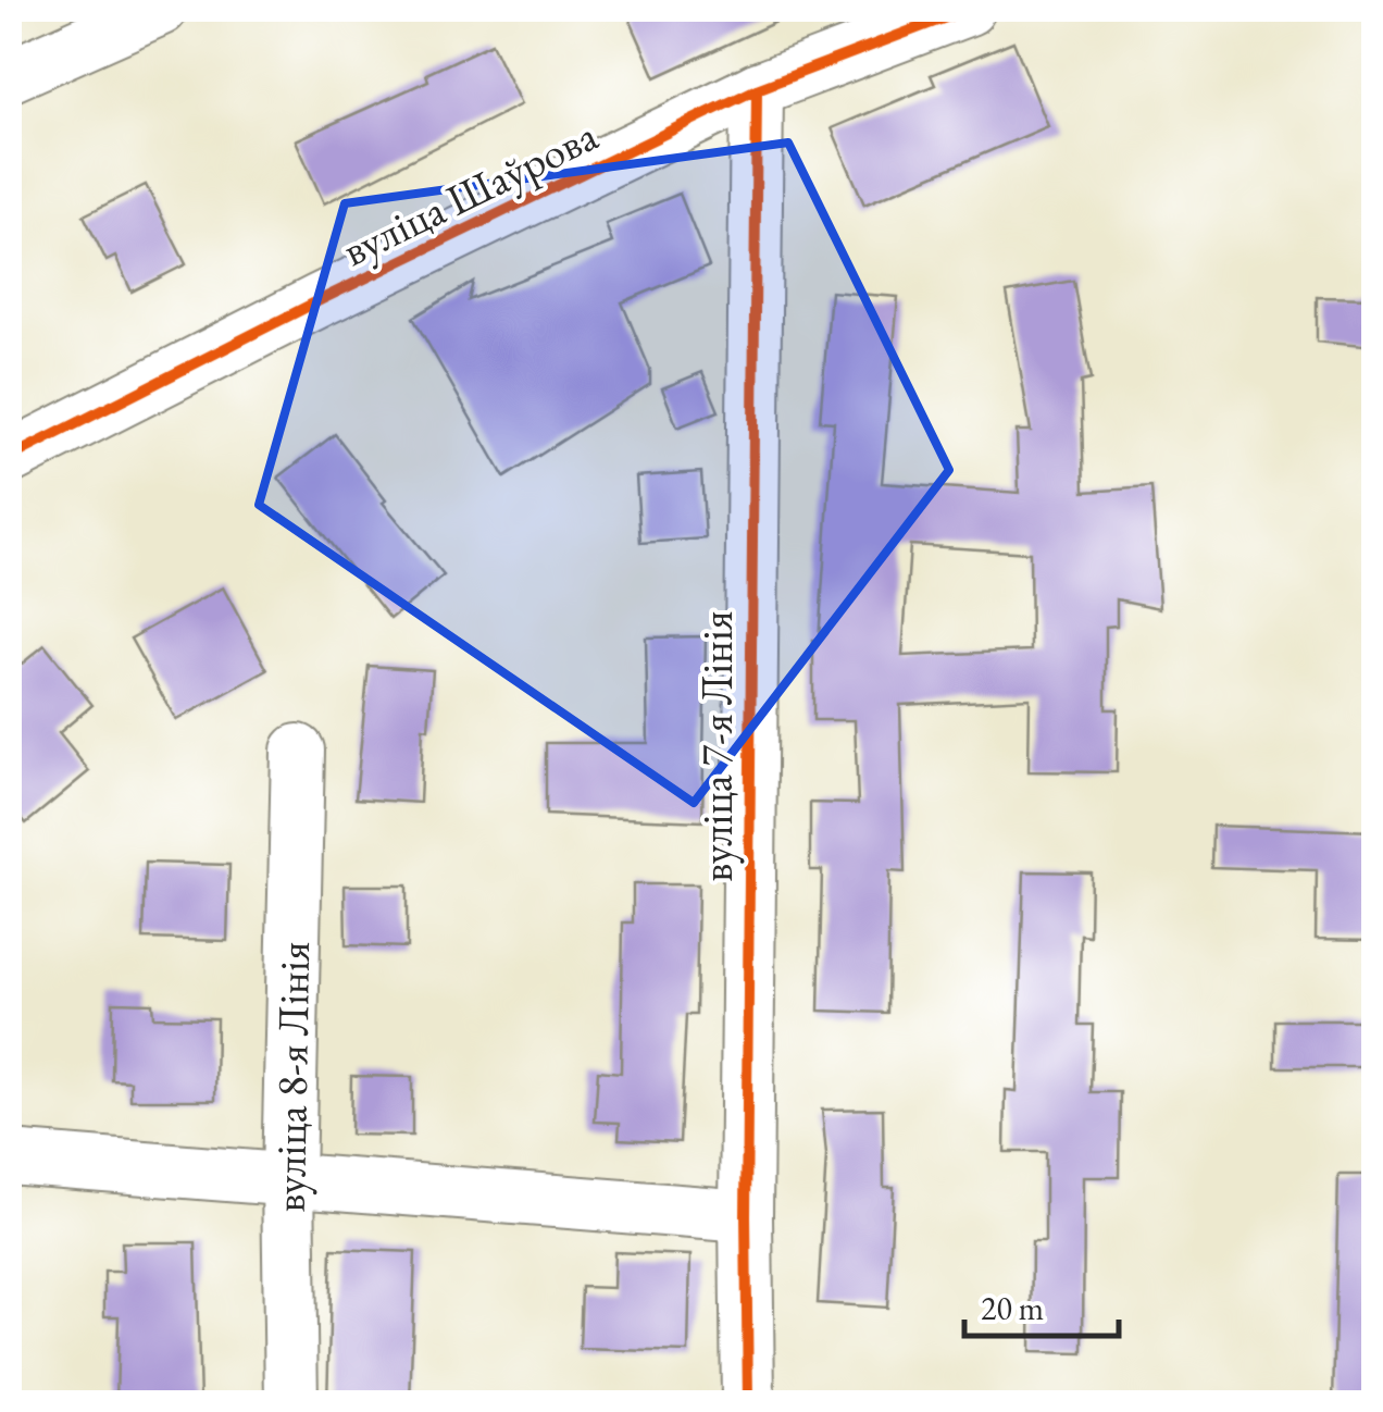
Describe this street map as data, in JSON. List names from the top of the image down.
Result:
{
  "streets": {
    "street": ["вуліца Шаўрова", "вуліца 7-я Лінія", "вуліца 8-я Лінія"]
  },
  "crossings": [
    ["вуліца Шаўрова", "вуліца 7-я Лінія"]
  ],
  "scale_bar": "20 m"
}
